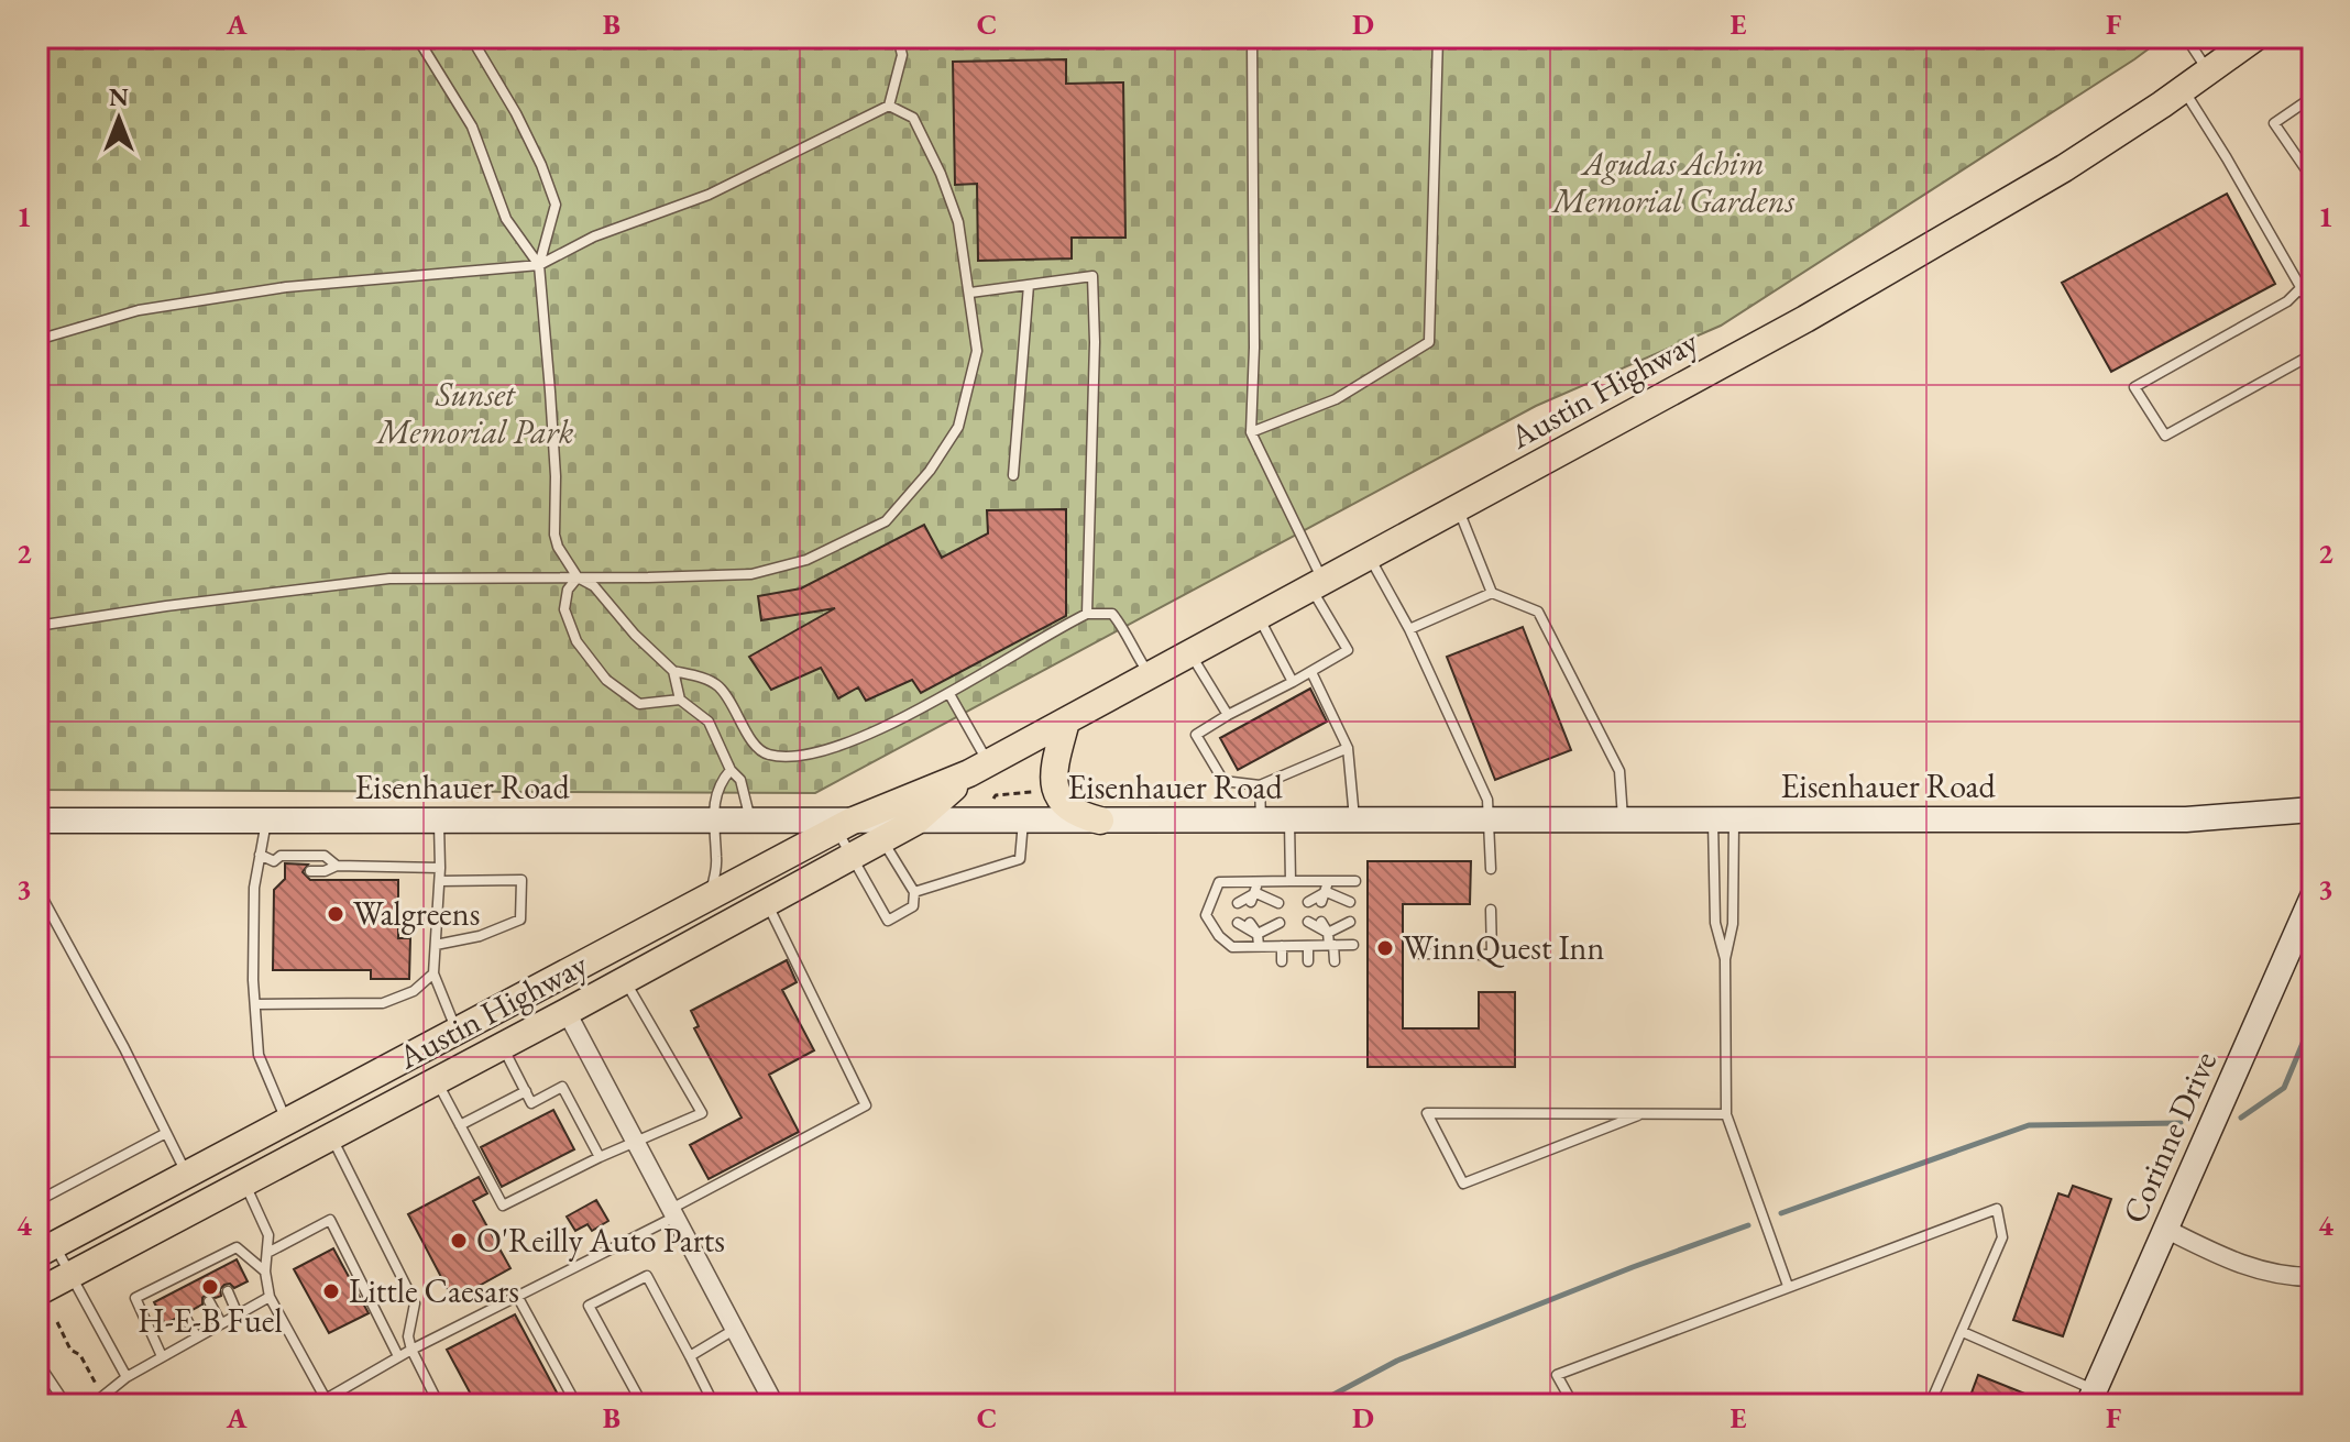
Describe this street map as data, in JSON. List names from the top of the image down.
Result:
{
  "streets": {
    "main road": ["Austin Highway", "Eisenhauer Road", "Corinne Drive"]
  },
  "crossings": [
    ["Austin Highway", "Eisenhauer Road"]
  ],
  "parks": ["Agudas Achim Memorial Gardens", "Sunset Memorial Park"],
  "places": [
    "Walgreens",
    "WinnQuest Inn",
    "O'Reilly Auto Parts",
    "H-E-B Fuel",
    "Little Caesars"
  ],
  "north": "top",
  "grid": {
    "columns": [
      "A",
      "B",
      "C",
      "D",
      "E",
      "F"
    ],
    "rows": [
      "1",
      "2",
      "3",
      "4"
    ]
  }
}
